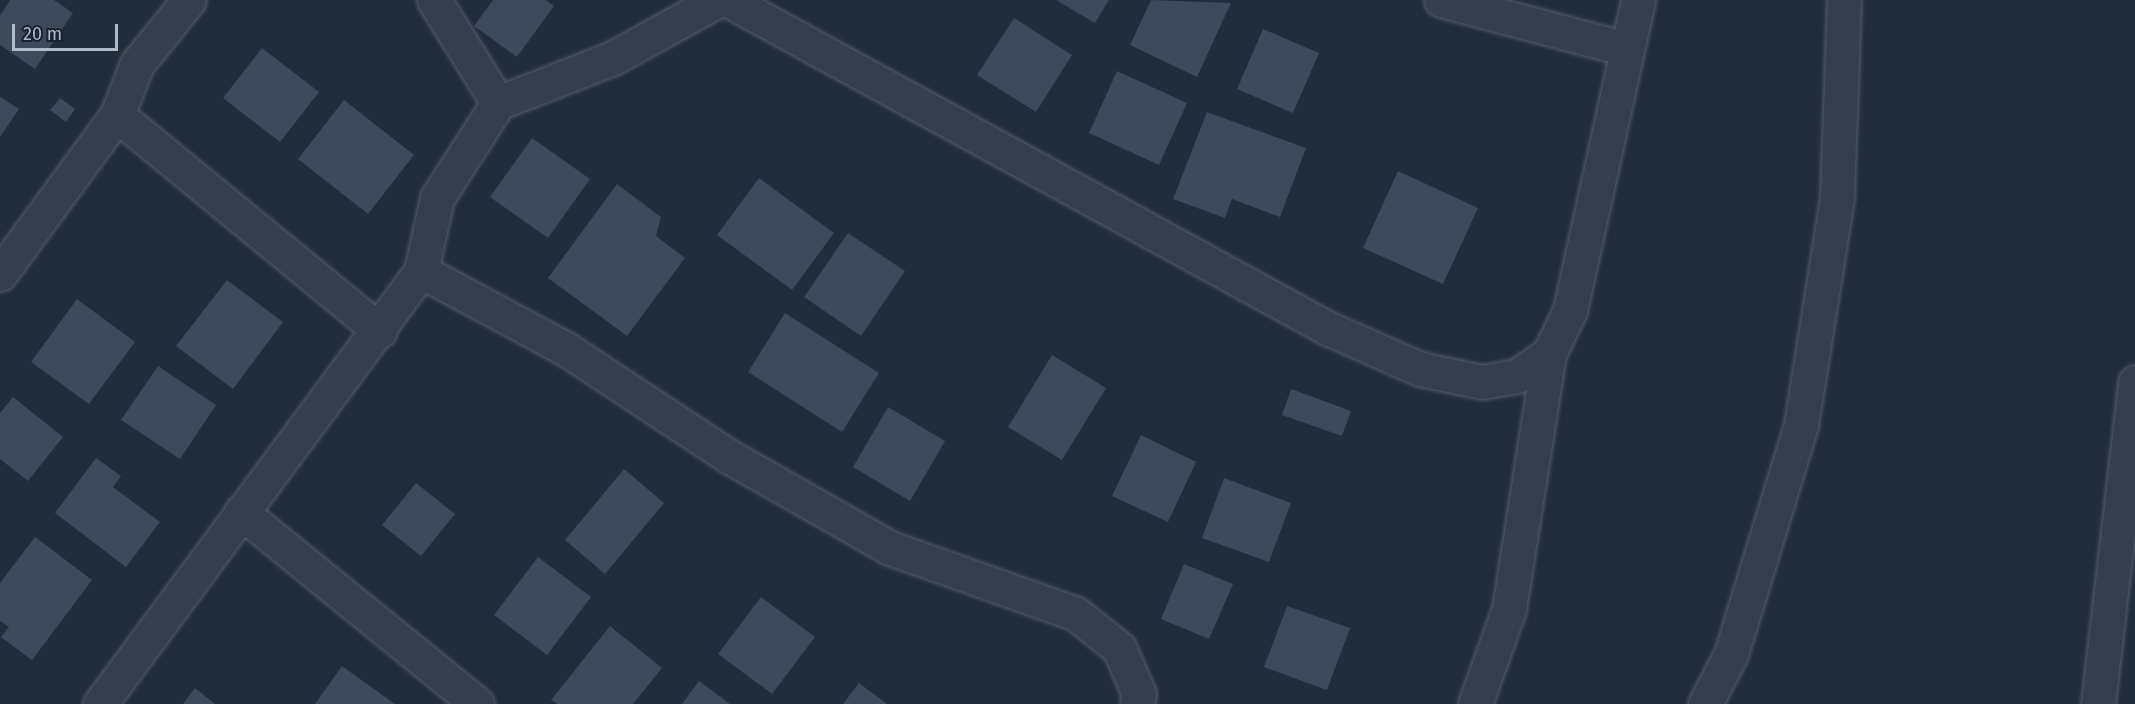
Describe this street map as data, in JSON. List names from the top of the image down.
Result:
{
  "scale_bar": "20 m"
}
